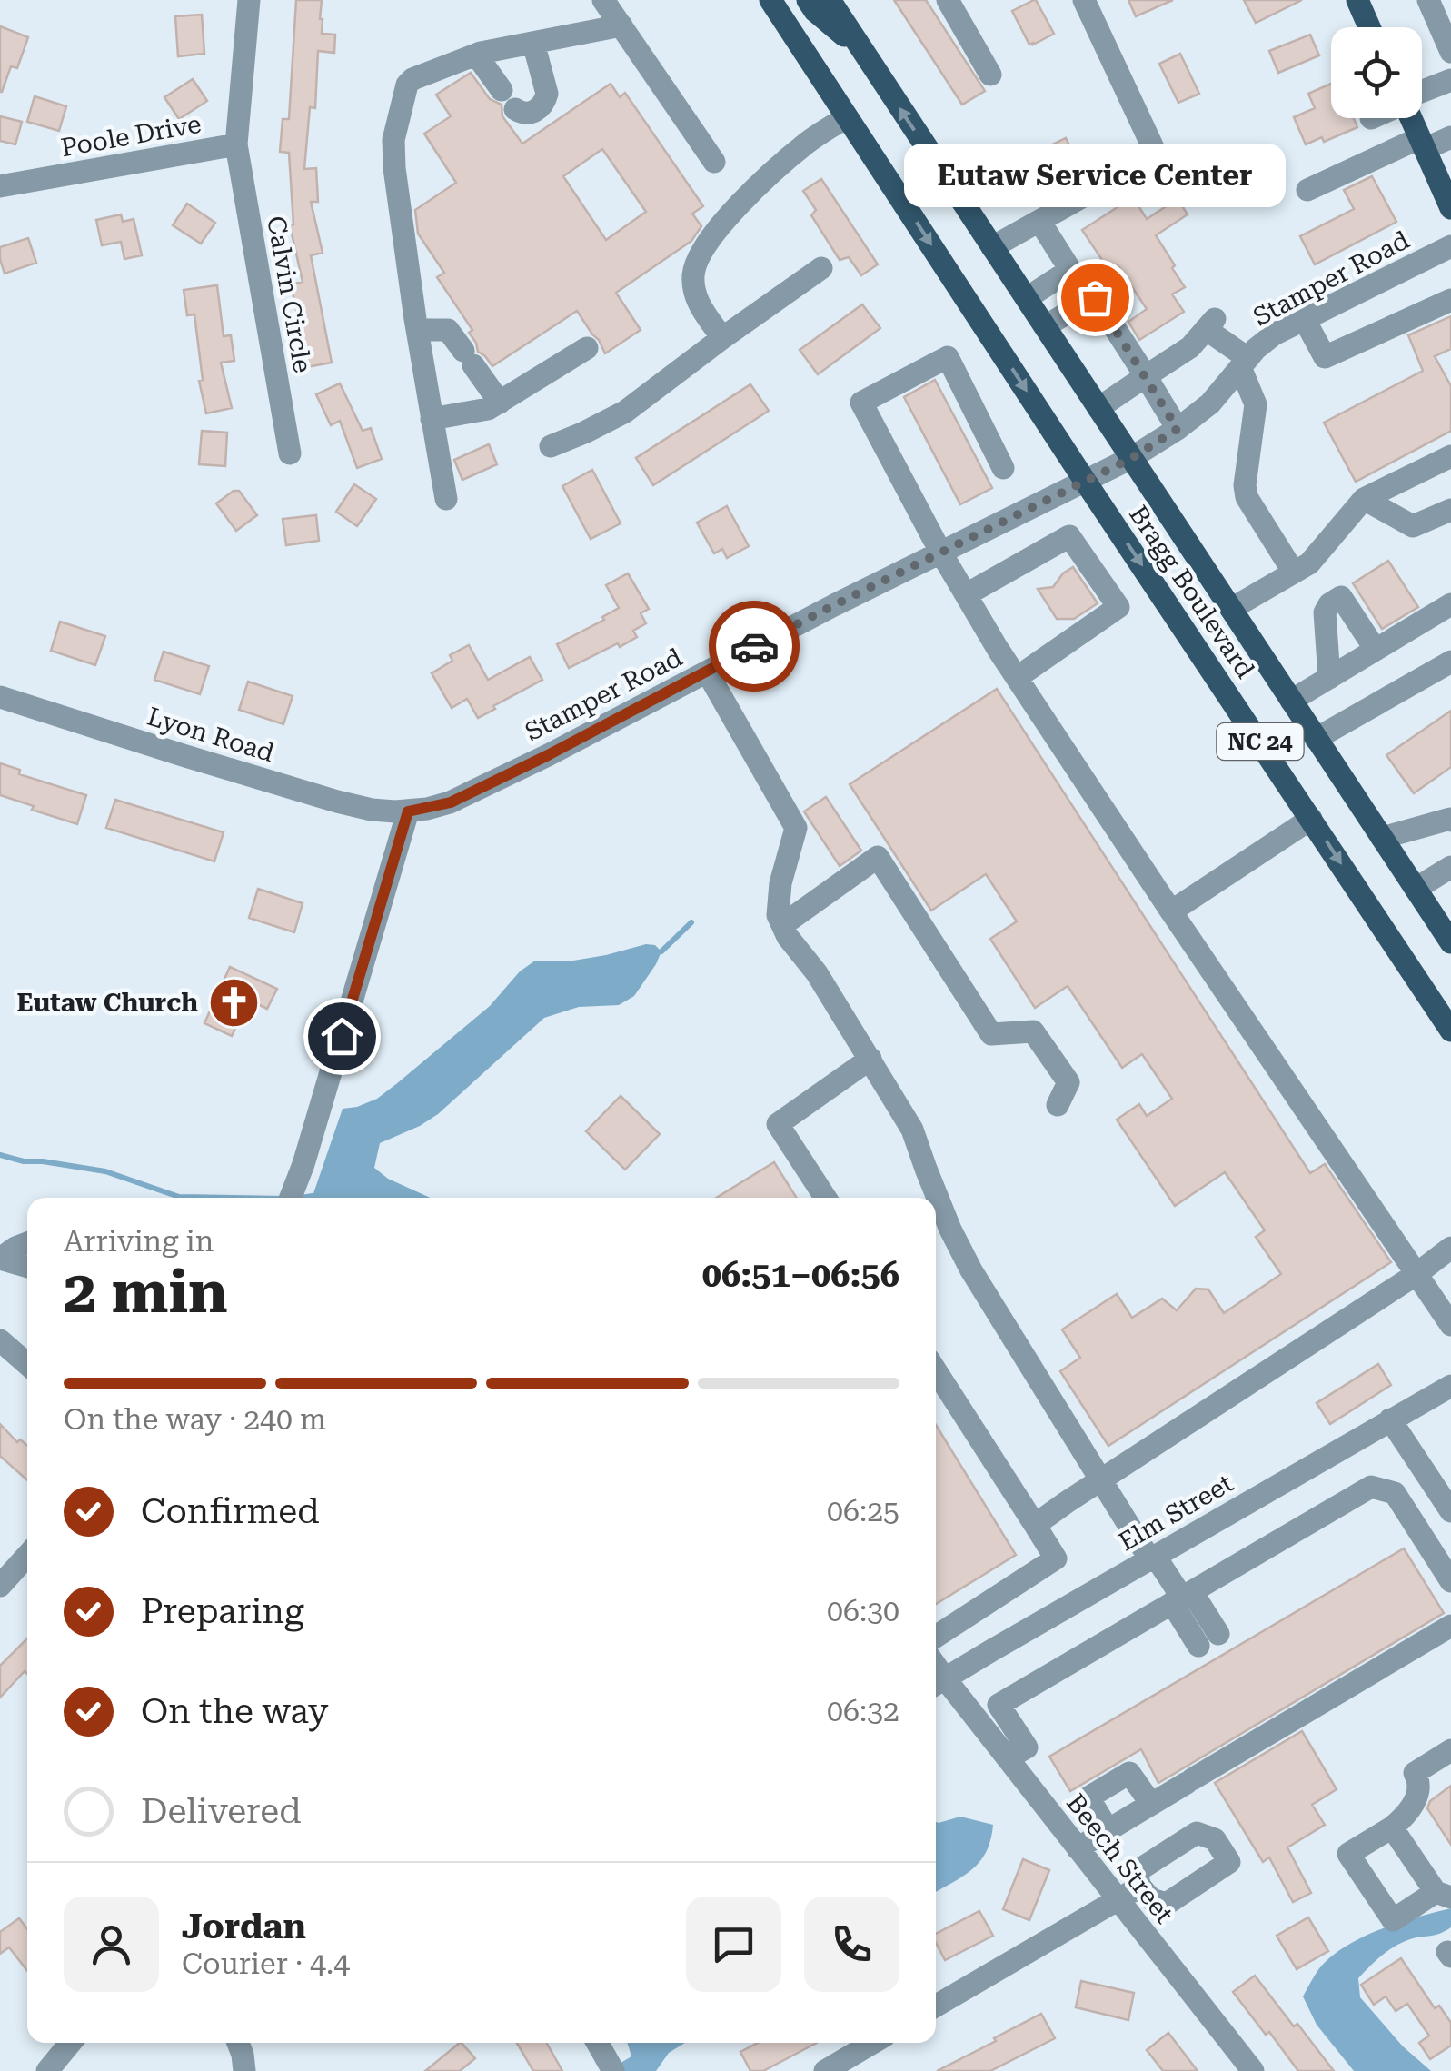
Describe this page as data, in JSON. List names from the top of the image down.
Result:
{
  "streets": {
    "main road": ["Bragg Boulevard", "NC 24"],
    "street": [
      "Poole Drive",
      "Stamper Road",
      "Calvin Circle",
      "Lyon Road",
      "Elm Street",
      "Beech Street"
    ]
  },
  "crossings": [
    ["Poole Drive", "Calvin Circle"],
    ["Stamper Road", "Bragg Boulevard"],
    ["Stamper Road", "Lyon Road"],
    ["Elm Street", "Beech Street"]
  ],
  "places": {
    "other": ["Eutaw Service Center"],
    "church": ["Eutaw Church"]
  },
  "page": {
    "bubble": "Eutaw Service Center",
    "heading": ["2 min", "Arriving in", "06:51–06:56"],
    "panel": ["Jordan", "Courier · 4.4"],
    "bar": "On the way · 240 m",
    "list": [
      ["Confirmed", "06:25"],
      ["Preparing", "06:30"],
      ["On the way", "06:32"],
      "Delivered"
    ]
  }
}
